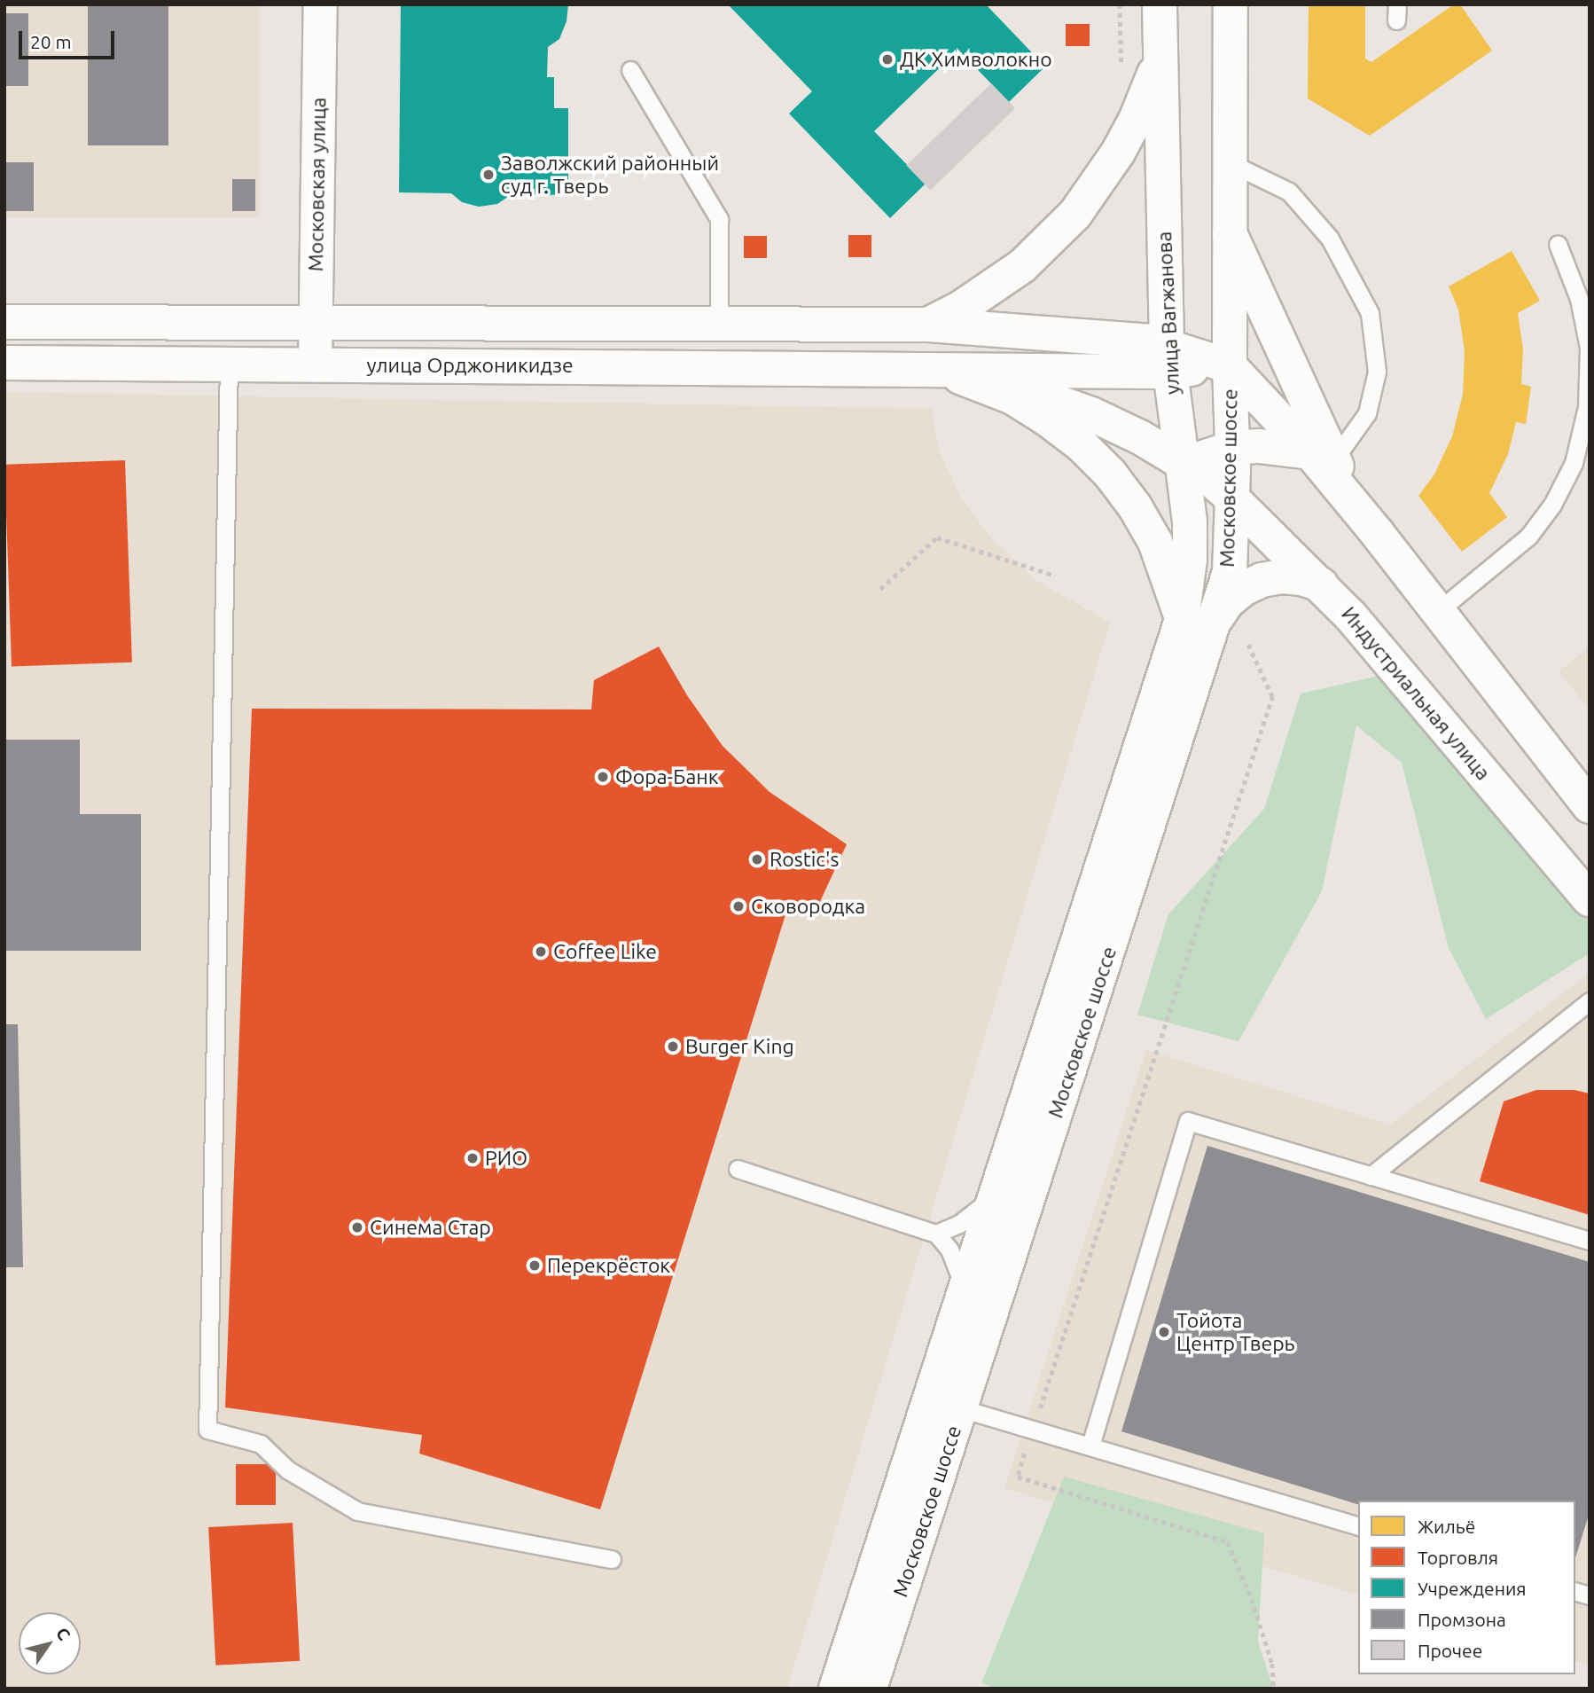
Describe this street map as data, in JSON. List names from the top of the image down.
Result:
{
  "streets": {
    "main road": [
      "улица Вагжанова",
      "улица Орджоникидзе",
      "Московское шоссе",
      "Индустриальная улица"
    ],
    "street": ["Московская улица"]
  },
  "crossings": [
    ["Московская улица", "улица Орджоникидзе"],
    ["улица Вагжанова", "улица Орджоникидзе"],
    ["улица Вагжанова", "Московское шоссе"],
    ["улица Вагжанова", "Индустриальная улица"],
    ["улица Орджоникидзе", "Индустриальная улица"],
    ["Московское шоссе", "Индустриальная улица"]
  ],
  "places": [
    "ДК Химволокно",
    "Заволжский районный суд г. Тверь",
    "Фора-Банк",
    "Rostic's",
    "Сковородка",
    "Coffee Like",
    "Burger King",
    "РИО",
    "Синема Стар",
    "Перекрёсток",
    "Тойота Центр Тверь"
  ],
  "legend": [
    "Жильё",
    "Торговля",
    "Учреждения",
    "Промзона",
    "Прочее"
  ],
  "scale_bar": "20 m",
  "north": "top right"
}
